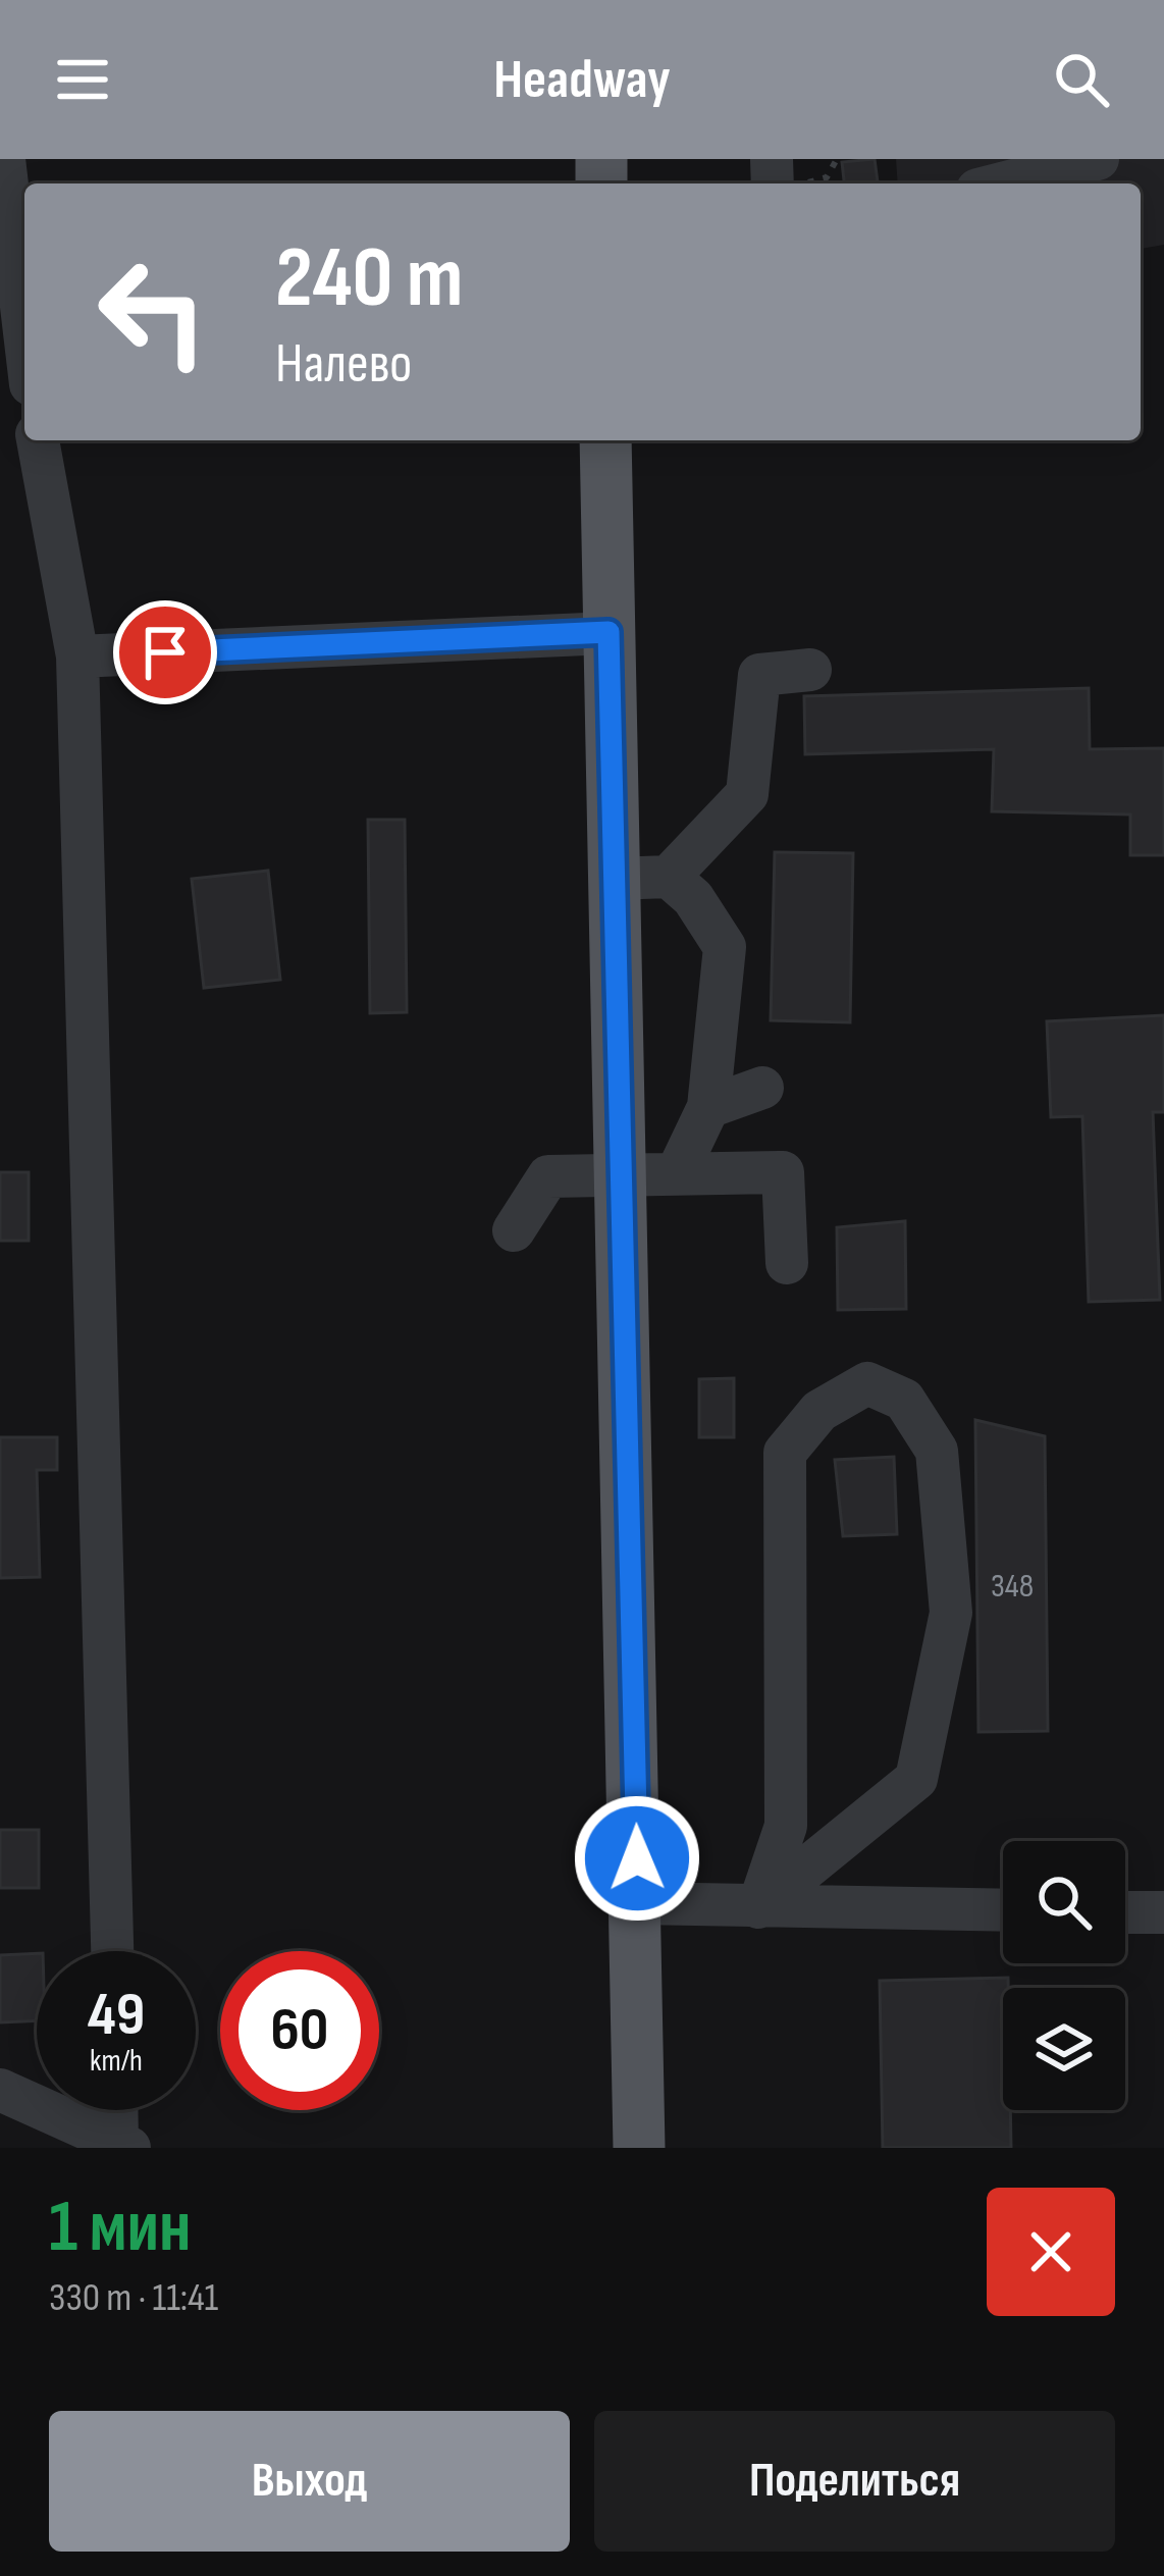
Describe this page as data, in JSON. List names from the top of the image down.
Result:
{
  "house_numbers": ["348"],
  "page": {
    "header": "Headway",
    "turn": ["240 m", "Налево"],
    "speed": "49 km/h",
    "limit": "60",
    "heading": ["1 мин", "330 m · 11:41"],
    "buttons": ["Выход", "Поделиться"]
  }
}
